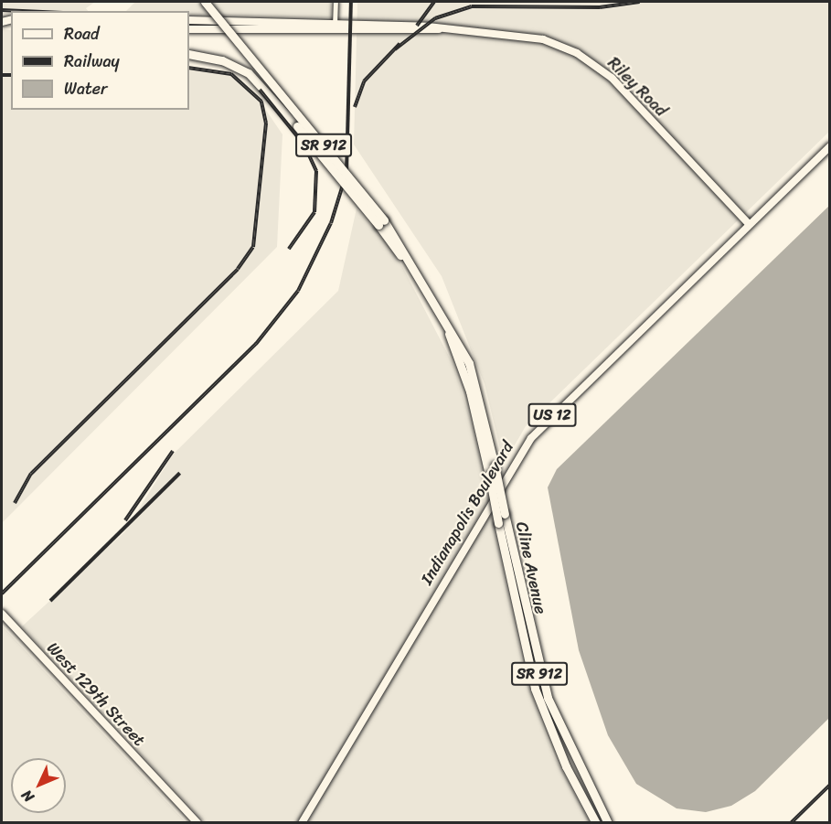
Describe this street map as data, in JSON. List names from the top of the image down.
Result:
{
  "streets": {
    "highway": ["SR 912", "Cline Avenue"],
    "main road": [
      "Riley Road",
      "US 12",
      "Indianapolis Boulevard",
      "West 129th Street"
    ]
  },
  "crossings": [
    ["Riley Road", "Indianapolis Boulevard"]
  ],
  "legend": ["Road", "Railway", "Water"],
  "north": "bottom left"
}
